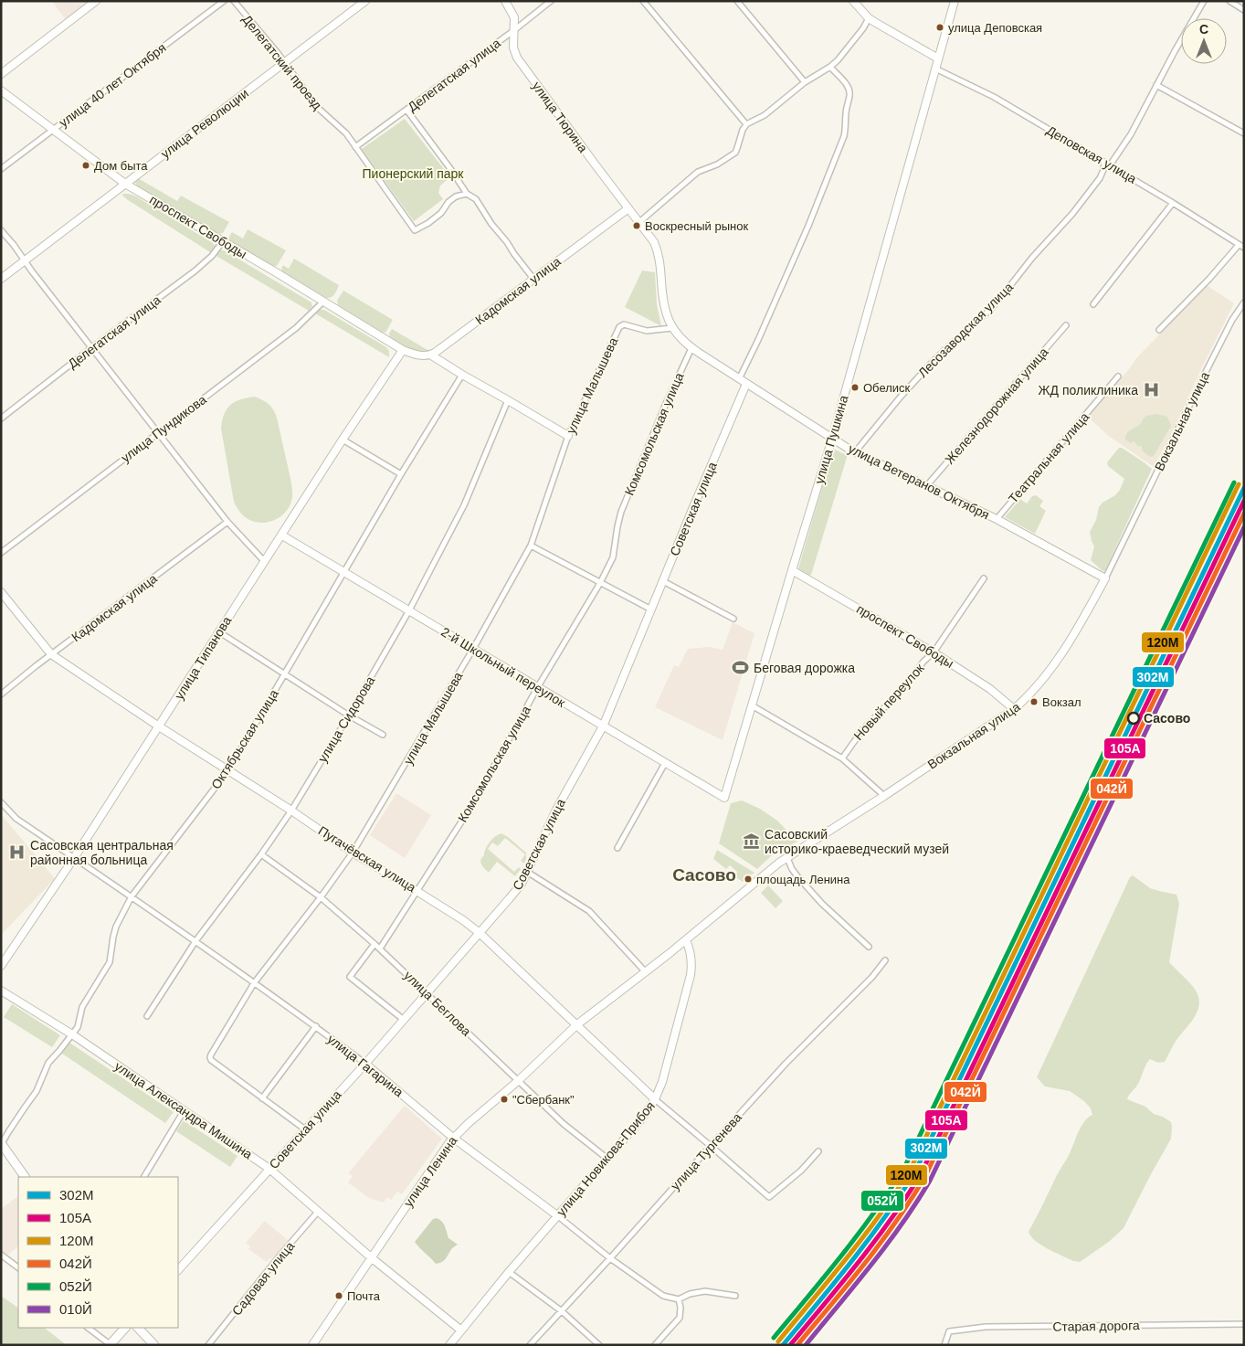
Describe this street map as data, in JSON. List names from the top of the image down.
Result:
{
  "streets": {
    "street": [
      "Делегатский проезд",
      "Делегатская улица",
      "улица 40 лет Октября",
      "улица Тюрина",
      "улица Революции",
      "Деповская улица",
      "проспект Свободы",
      "Кадомская улица",
      "Лесозаводская улица",
      "улица Малышева",
      "Железнодорожная улица",
      "Вокзальная улица",
      "улица Пундикова",
      "Комсомольская улица",
      "улица Пушкина",
      "Театральная улица",
      "улица Ветеранов Октября",
      "Советская улица",
      "улица Типанова",
      "2-й Школьный переулок",
      "Новый переулок",
      "улица Сидорова",
      "Октябрьская улица",
      "Пугачёвская улица",
      "улица Беглова",
      "улица Гагарина",
      "улица Александра Мишина",
      "улица Тургенева",
      "улица Новикова-Прибоя",
      "улица Ленина",
      "Садовая улица",
      "Старая дорога"
    ]
  },
  "crossings": [
    ["Делегатский проезд", "Делегатская улица"],
    ["Делегатский проезд", "улица Революции"],
    ["Делегатская улица", "улица Тюрина"],
    ["Делегатская улица", "проспект Свободы"],
    ["улица 40 лет Октября", "проспект Свободы"],
    ["улица Тюрина", "Кадомская улица"],
    ["улица Тюрина", "улица Малышева"],
    ["улица Тюрина", "улица Ветеранов Октября"],
    ["улица Революции", "проспект Свободы"],
    ["Деповская улица", "Лесозаводская улица"],
    ["Деповская улица", "улица Пушкина"],
    ["проспект Свободы", "Вокзальная улица"],
    ["проспект Свободы", "улица Пундикова"],
    ["проспект Свободы", "улица Пушкина"],
    ["проспект Свободы", "улица Типанова"],
    ["проспект Свободы", "Новый переулок"],
    ["Кадомская улица", "Пугачёвская улица"],
    ["Лесозаводская улица", "улица Ветеранов Октября"],
    ["улица Малышева", "улица Ветеранов Октября"],
    ["улица Малышева", "2-й Школьный переулок"],
    ["улица Малышева", "Пугачёвская улица"],
    ["улица Малышева", "улица Беглова"],
    ["улица Малышева", "улица Гагарина"],
    ["Железнодорожная улица", "улица Ветеранов Октября"],
    ["Вокзальная улица", "улица Ветеранов Октября"],
    ["Вокзальная улица", "улица Новикова-Прибоя"],
    ["Вокзальная улица", "улица Ленина"],
    ["Комсомольская улица", "улица Ветеранов Октября"],
    ["Комсомольская улица", "2-й Школьный переулок"],
    ["Комсомольская улица", "Пугачёвская улица"],
    ["Комсомольская улица", "улица Беглова"],
    ["улица Пушкина", "улица Ветеранов Октября"],
    ["улица Пушкина", "2-й Школьный переулок"],
    ["Театральная улица", "улица Ветеранов Октября"],
    ["улица Ветеранов Октября", "Советская улица"],
    ["Советская улица", "2-й Школьный переулок"],
    ["Советская улица", "Пугачёвская улица"],
    ["Советская улица", "улица Беглова"],
    ["Советская улица", "улица Гагарина"],
    ["Советская улица", "улица Александра Мишина"],
    ["улица Типанова", "2-й Школьный переулок"],
    ["улица Типанова", "Пугачёвская улица"],
    ["улица Типанова", "улица Гагарина"],
    ["2-й Школьный переулок", "улица Сидорова"],
    ["2-й Школьный переулок", "Октябрьская улица"],
    ["улица Сидорова", "Пугачёвская улица"],
    ["улица Сидорова", "улица Беглова"],
    ["улица Сидорова", "улица Гагарина"],
    ["Октябрьская улица", "Пугачёвская улица"],
    ["Октябрьская улица", "улица Гагарина"],
    ["Октябрьская улица", "улица Александра Мишина"],
    ["Пугачёвская улица", "улица Новикова-Прибоя"],
    ["Пугачёвская улица", "улица Ленина"],
    ["улица Беглова", "улица Новикова-Прибоя"],
    ["улица Беглова", "улица Ленина"],
    ["улица Гагарина", "улица Тургенева"],
    ["улица Гагарина", "улица Новикова-Прибоя"],
    ["улица Гагарина", "улица Ленина"],
    ["улица Александра Мишина", "улица Новикова-Прибоя"],
    ["улица Александра Мишина", "улица Ленина"],
    ["улица Александра Мишина", "Садовая улица"],
    ["улица Новикова-Прибоя", "улица Ленина"]
  ],
  "districts": ["Сасово"],
  "parks": ["Пионерский парк"],
  "places": {
    "other": [
      "улица Деповская",
      "Дом быта",
      "Воскресный рынок",
      "Обелиск",
      "Вокзал",
      "Сасово",
      "площадь Ленина",
      "\"Сбербанк\"",
      "Почта"
    ],
    "hospital": ["ЖД поликлиника", "Сасовская центральная районная больница"],
    "sports": ["Беговая дорожка"],
    "museum": ["Сасовский историко-краеведческий музей"]
  },
  "lines": [
    "transit line 052Й",
    "transit line 120М",
    "transit line 302М",
    "transit line 105А",
    "transit line 042Й",
    "transit line 010Й"
  ],
  "legend": [
    "302М",
    "105А",
    "120М",
    "042Й",
    "052Й",
    "010Й"
  ],
  "north": "top"
}
